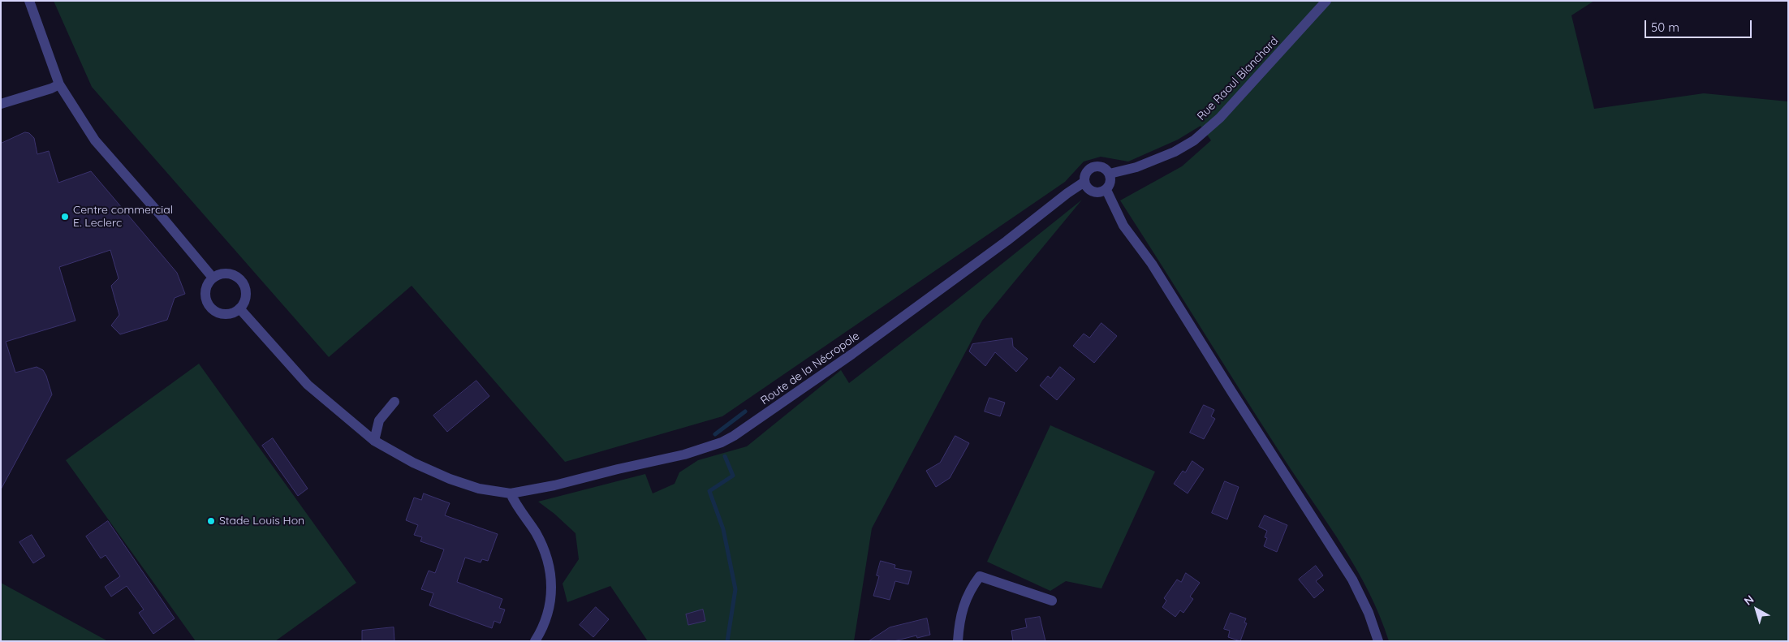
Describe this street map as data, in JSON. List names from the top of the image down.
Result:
{
  "streets": {
    "street": ["Rue Raoul Blanchard", "Route de la Nécropole"]
  },
  "crossings": [
    ["Rue Raoul Blanchard", "Route de la Nécropole"]
  ],
  "places": ["Centre commercial E. Leclerc", "Stade Louis Hon"],
  "scale_bar": "50 m",
  "north": "top left"
}
